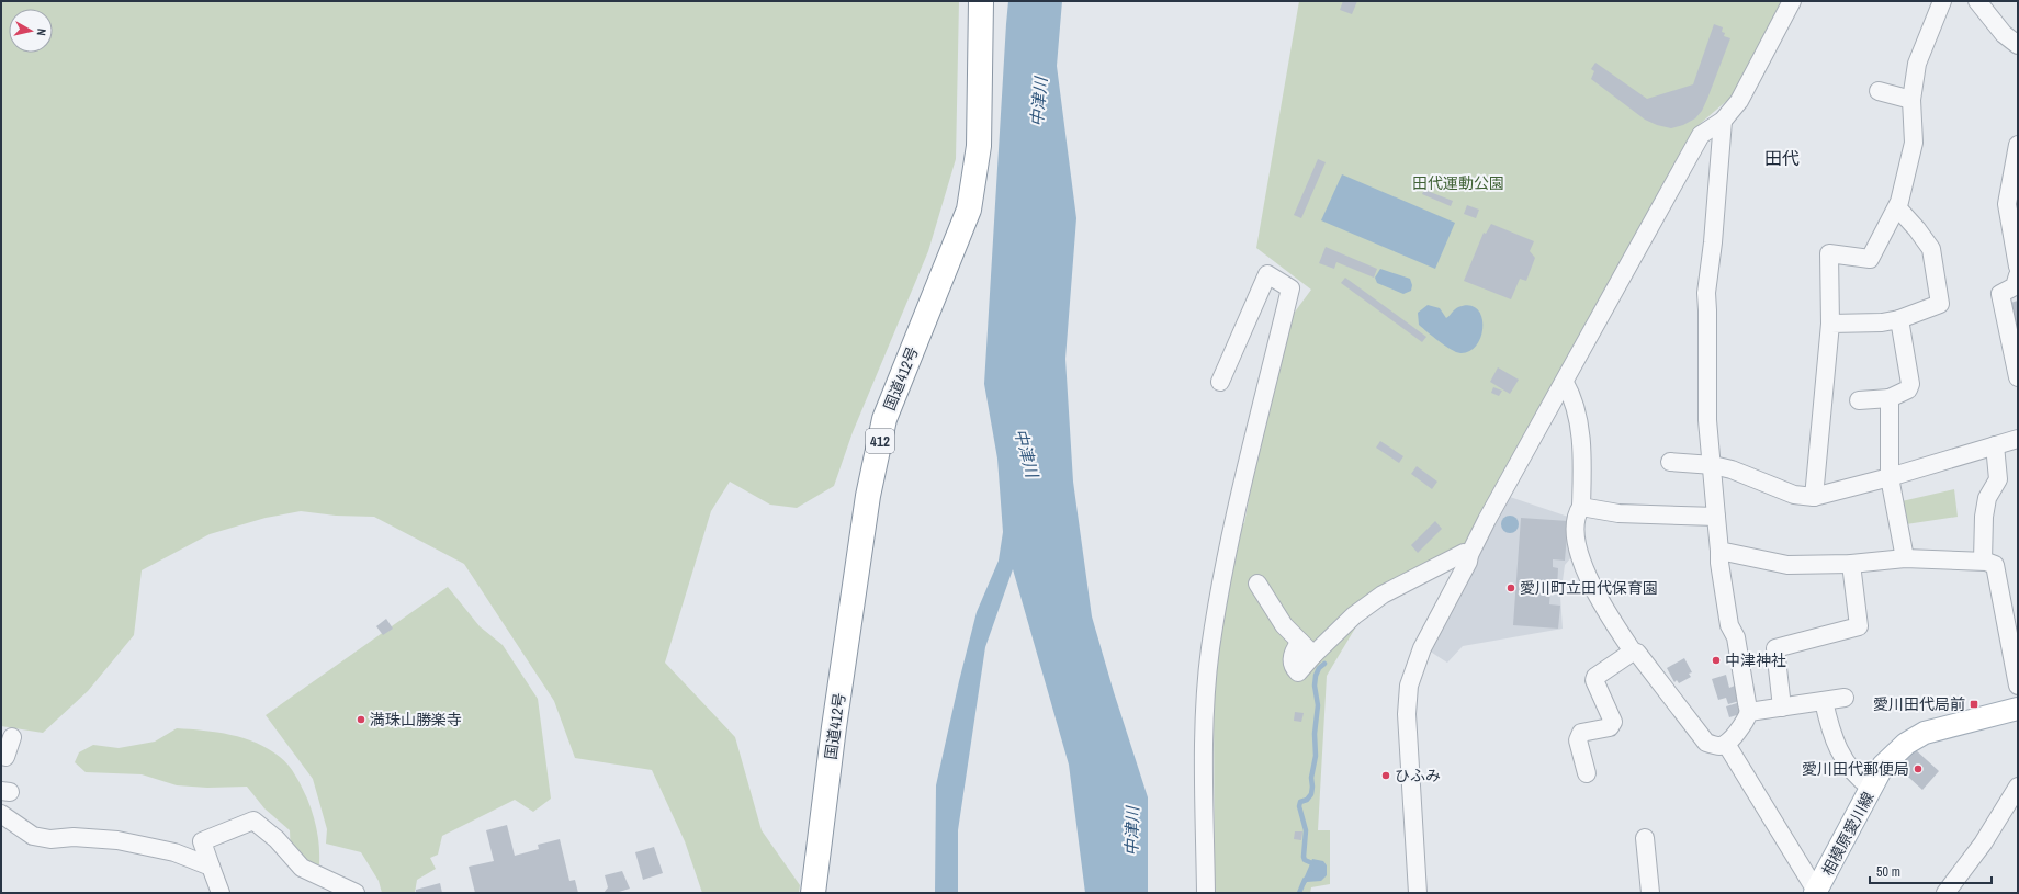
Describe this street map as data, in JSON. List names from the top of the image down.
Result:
{
  "streets": {
    "highway": ["国道412号", "412"],
    "main road": ["相模原愛川線"]
  },
  "districts": ["田代"],
  "water": ["中津川"],
  "parks": ["田代運動公園"],
  "places": {
    "other": [
      "愛川町立田代保育園",
      "中津神社",
      "満珠山勝楽寺",
      "愛川田代郵便局",
      "ひふみ"
    ],
    "transit": ["愛川田代局前"]
  },
  "scale_bar": "50 m",
  "north": "right"
}
